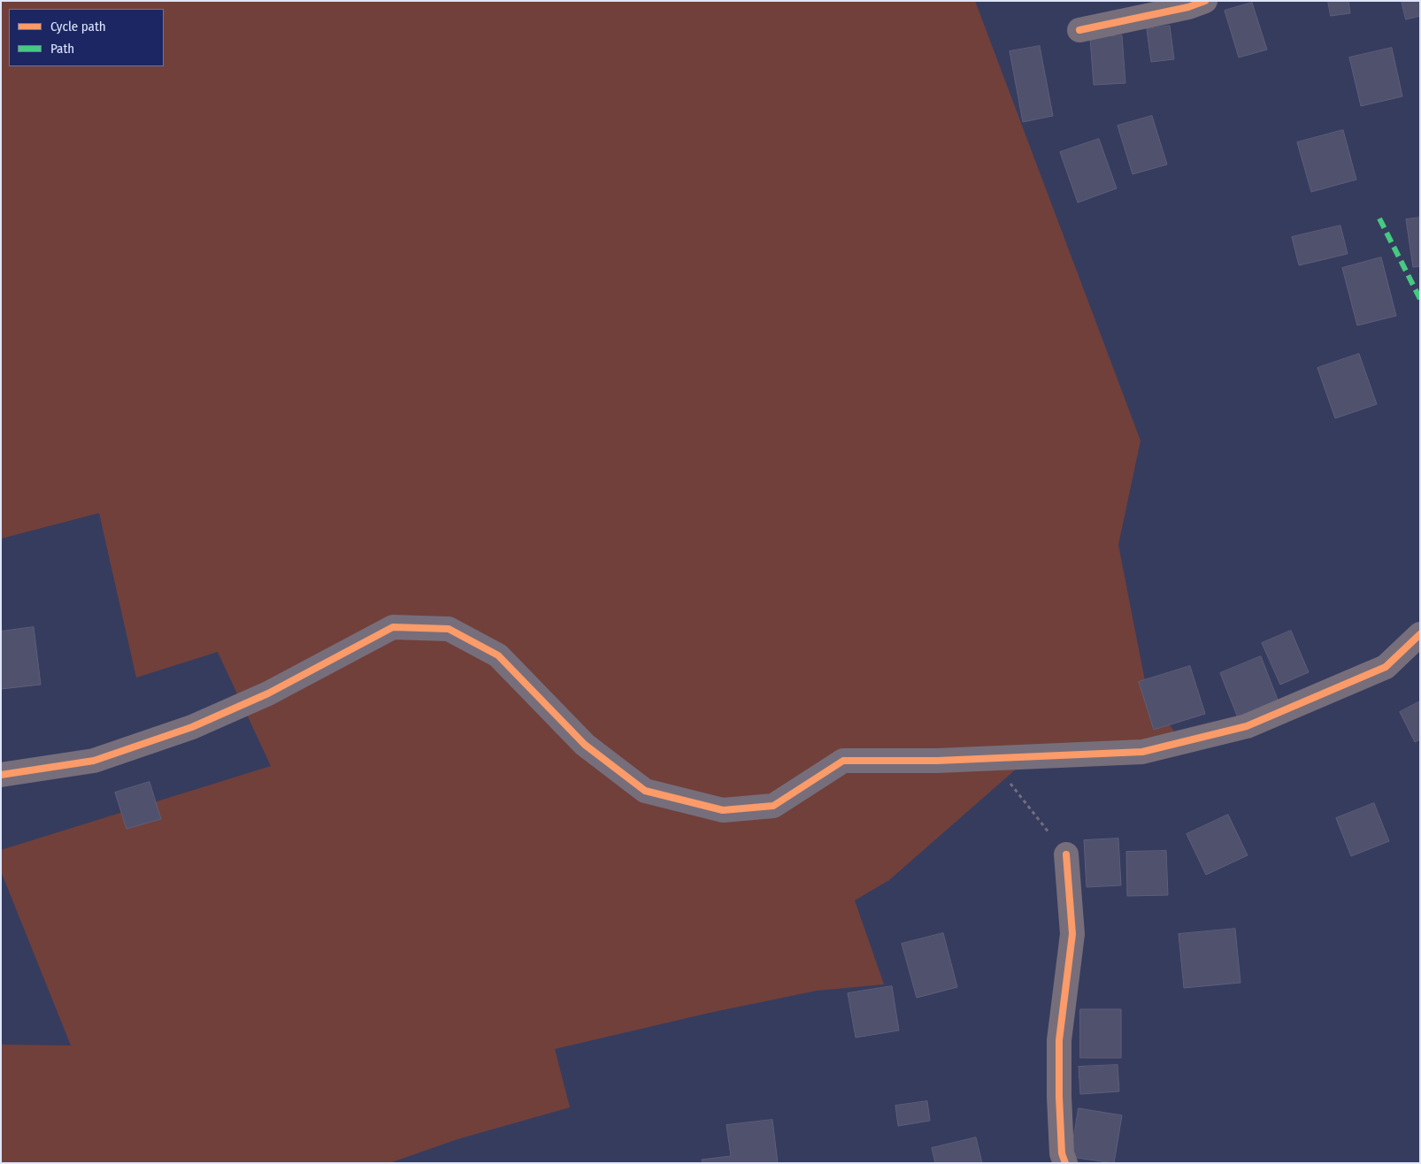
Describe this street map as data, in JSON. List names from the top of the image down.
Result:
{
  "legend": ["Cycle path", "Path"]
}
